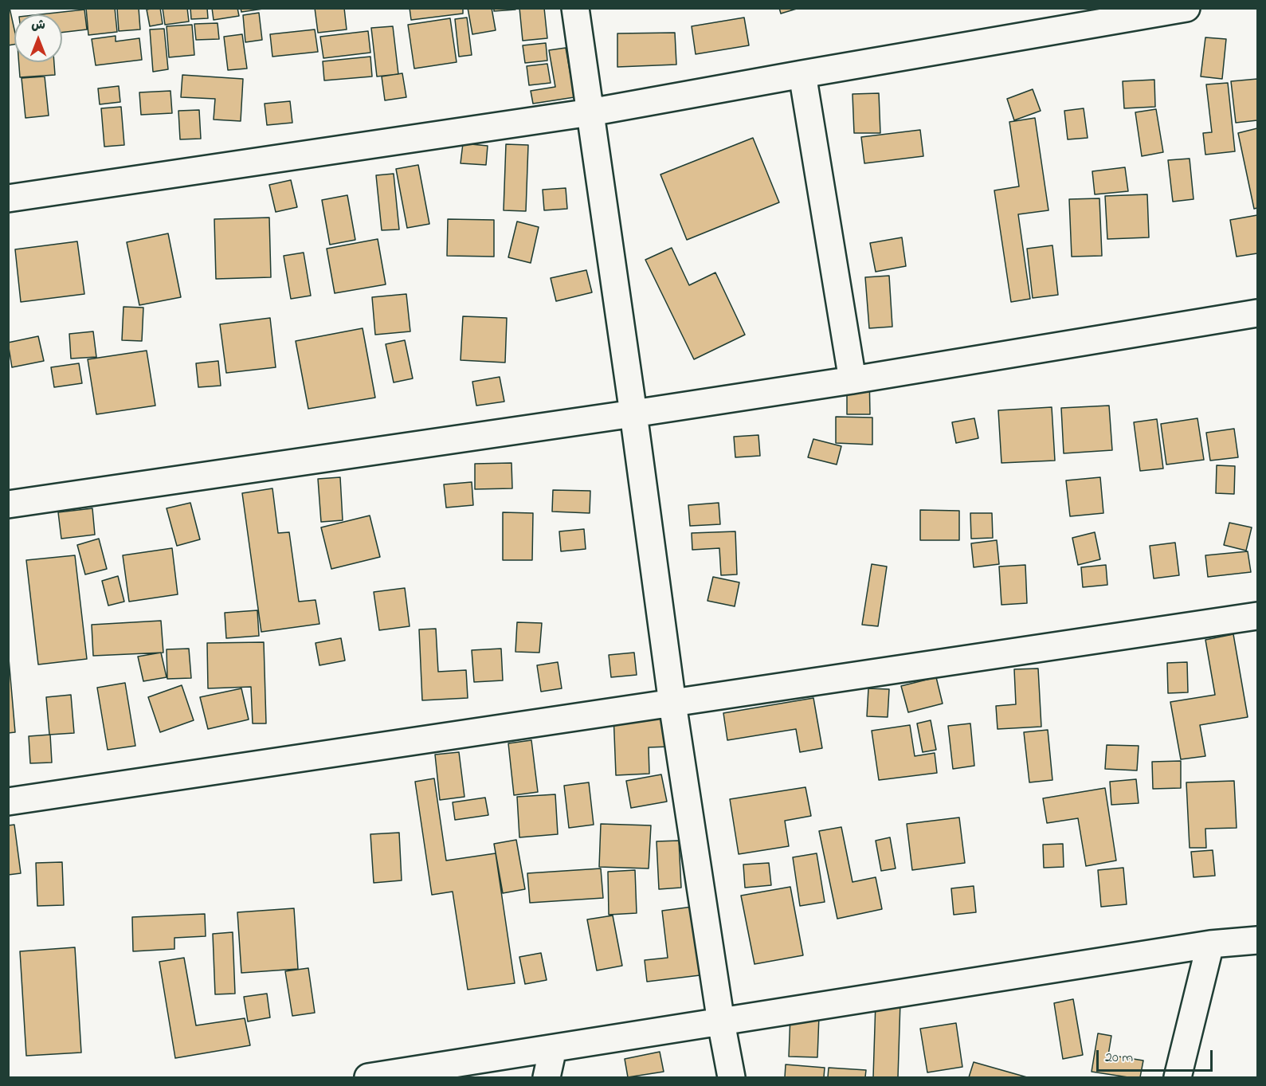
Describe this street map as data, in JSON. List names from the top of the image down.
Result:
{
  "scale_bar": "20 m",
  "north": "top"
}
